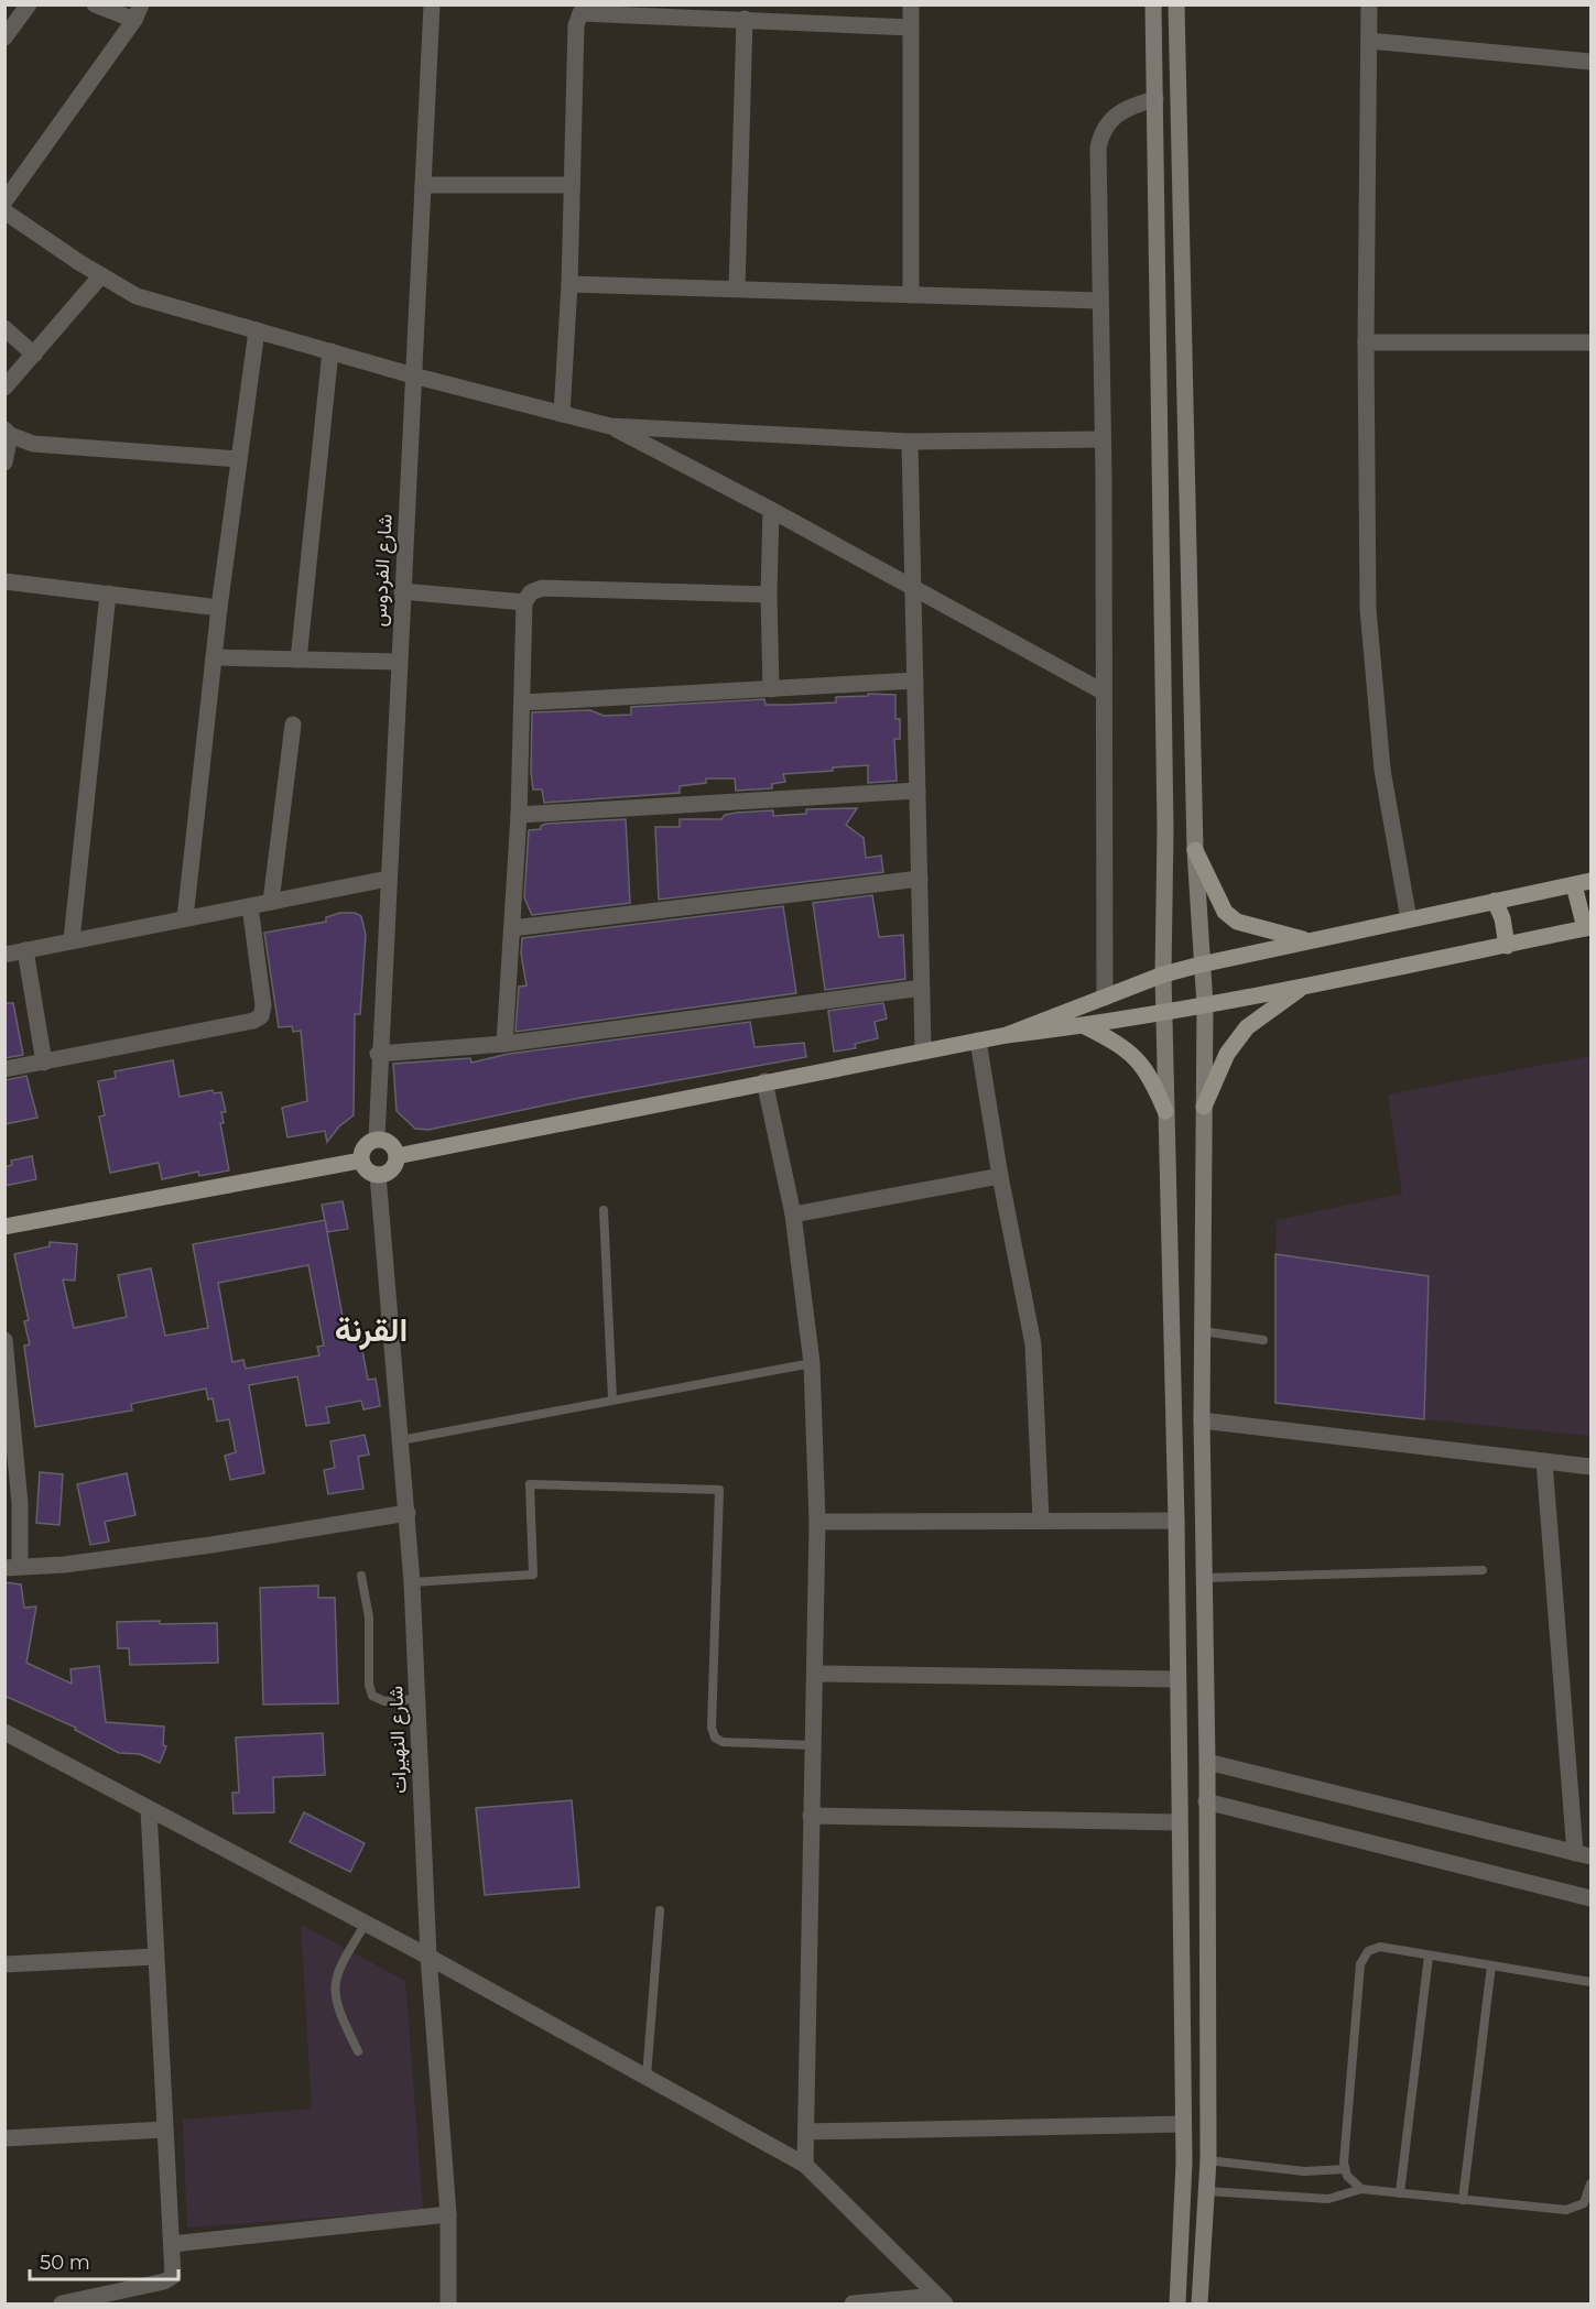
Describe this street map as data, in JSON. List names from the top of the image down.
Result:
{
  "streets": {
    "street": ["شارع الفردوس", "شارع النهيرات"]
  },
  "crossings": [
    ["شارع الفردوس", "شارع النهيرات"]
  ],
  "districts": ["القرنة"],
  "scale_bar": "50 m"
}
